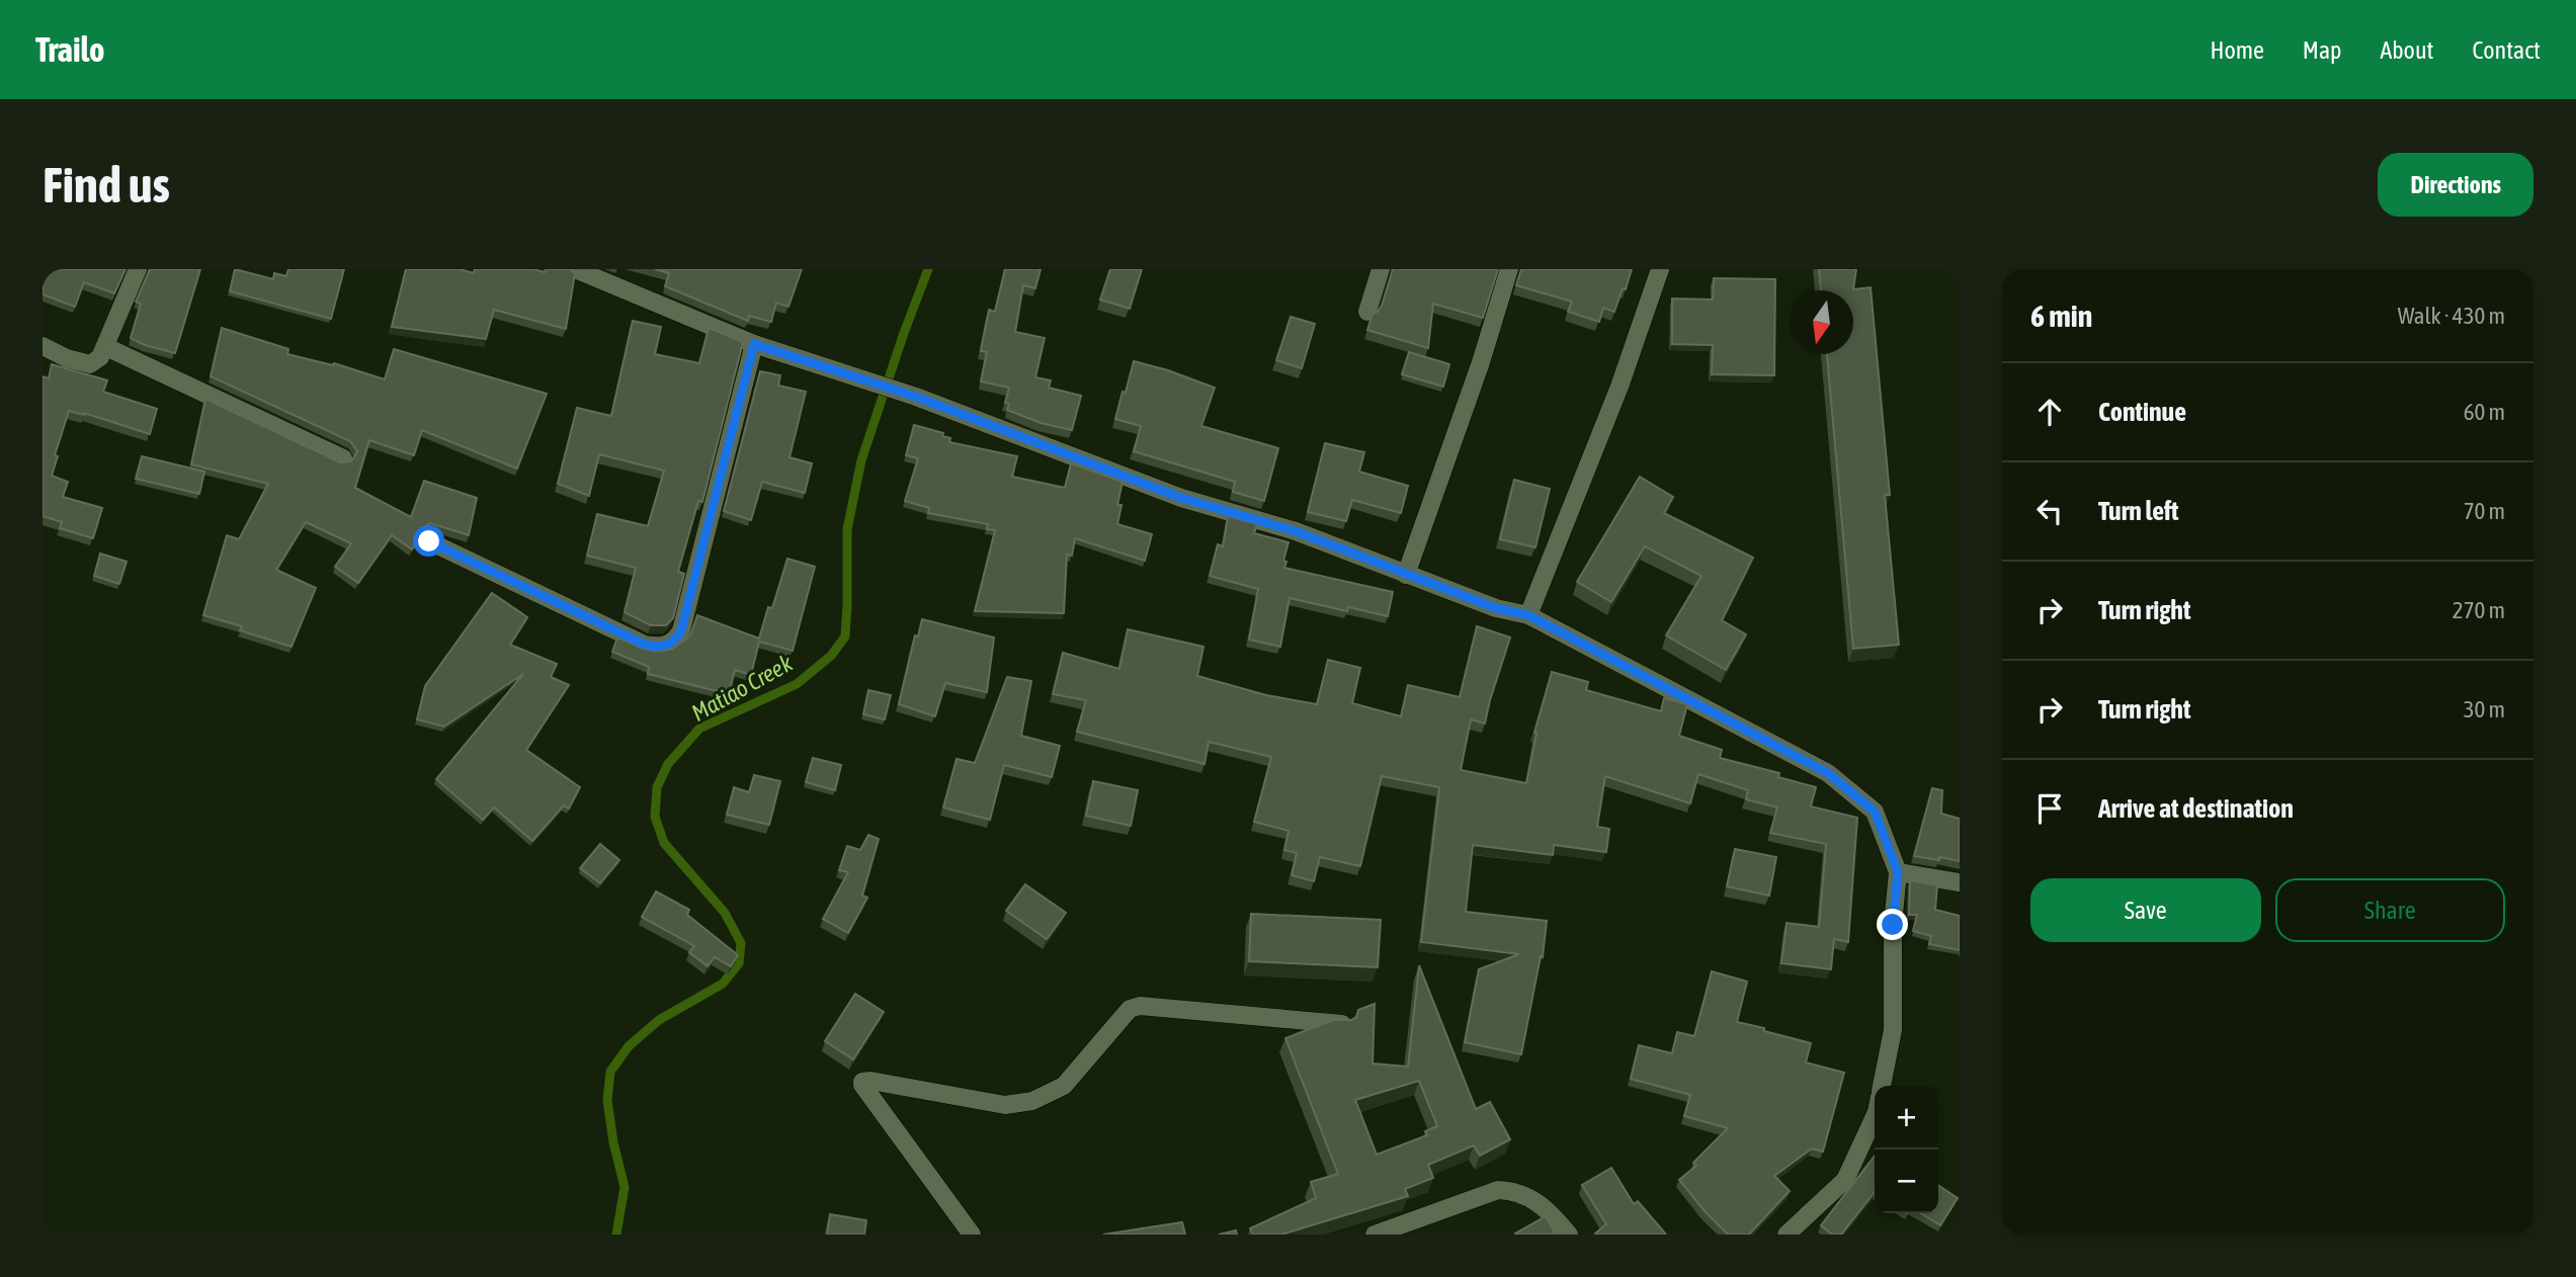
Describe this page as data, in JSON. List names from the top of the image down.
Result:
{
  "water": ["Matiao Creek"],
  "north": "bottom",
  "page": {
    "header": "Trailo",
    "nav": [
      "Home",
      "Map",
      "About",
      "Contact"
    ],
    "buttons": [
      "Directions",
      ["Save", "Share"]
    ],
    "title": "Find us",
    "heading": ["6 min", "Walk · 430 m"],
    "list": [
      ["Continue", "60 m"],
      ["Turn left", "70 m"],
      ["Turn right", "270 m"],
      ["Turn right", "30 m"],
      "Arrive at destination"
    ],
    "map_buttons": ["+", "−"]
  }
}
